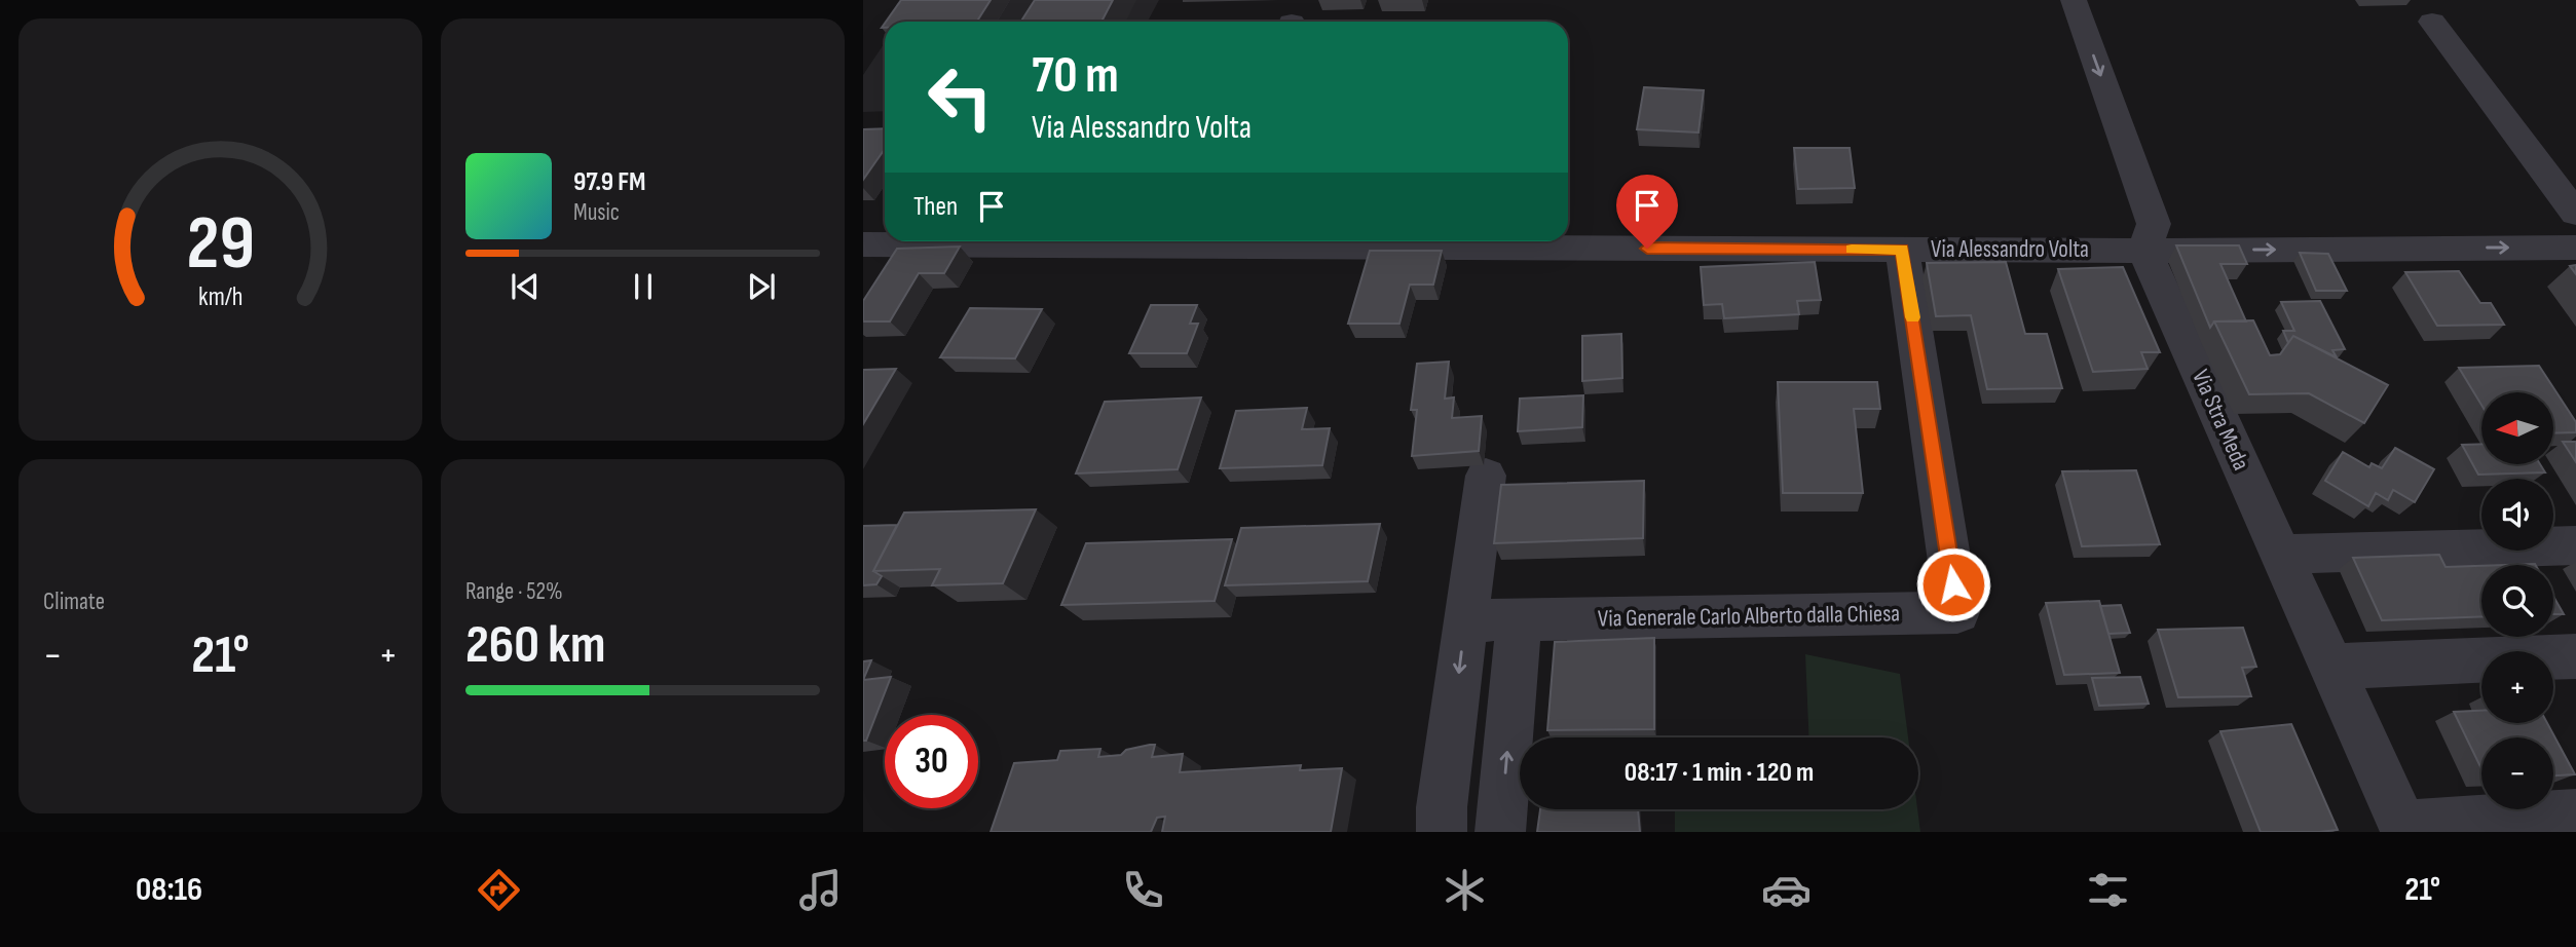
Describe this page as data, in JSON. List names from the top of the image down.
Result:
{
  "streets": {
    "street": ["Via Alessandro Volta", "Via Stra Meda", "Via Generale Carlo Alberto dalla Chiesa"]
  },
  "crossings": [
    ["Via Alessandro Volta", "Via Stra Meda"],
    ["Via Alessandro Volta", "Via Generale Carlo Alberto dalla Chiesa"]
  ],
  "north": "left",
  "page": {
    "turn": ["70 m", "Via Alessandro Volta"],
    "song": ["97.9 FM", "Music"],
    "then": "Then",
    "map_buttons": ["+", "−"],
    "tile": [
      "Climate",
      ["Range · 52%", "260 km"]
    ],
    "heat": ["−", "21°", "+"],
    "limit": "30",
    "trip": "08:17 · 1 min · 120 m",
    "tabs": ["08:16", "21°"],
    "gauge": ["29", "km/h"]
  }
}
